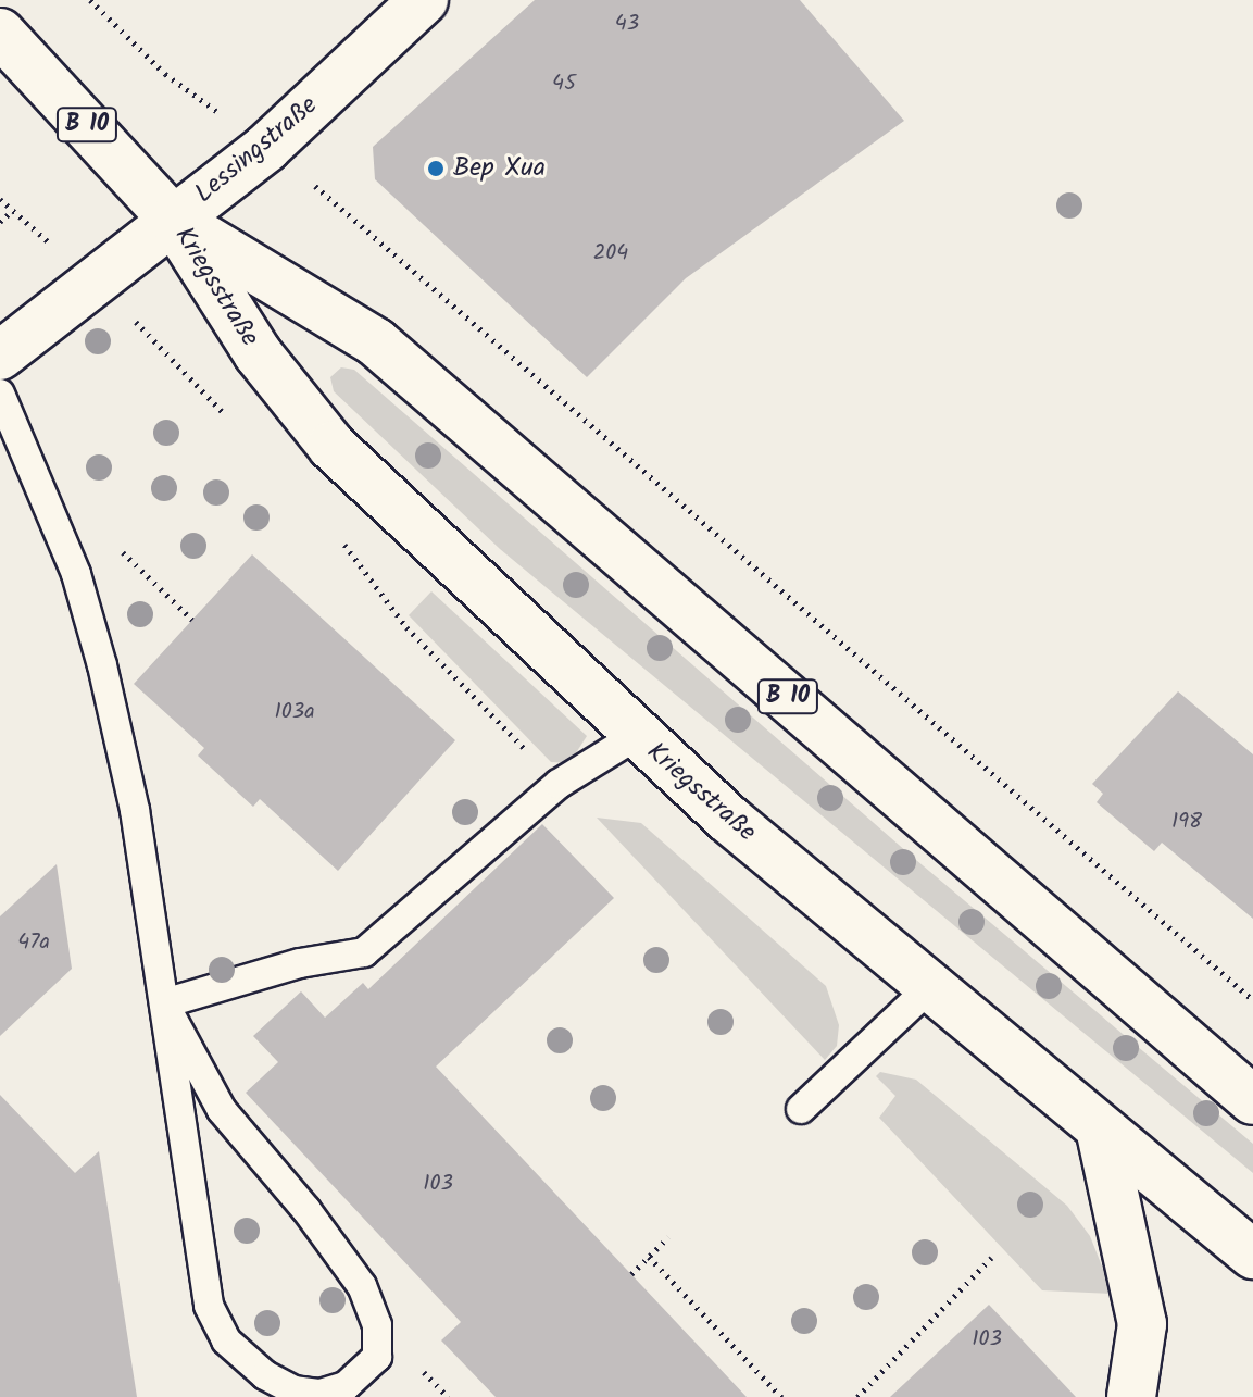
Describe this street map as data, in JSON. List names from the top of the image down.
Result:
{
  "streets": {
    "main road": ["B 10", "Lessingstraße", "Kriegsstraße"]
  },
  "crossings": [
    ["B 10", "Lessingstraße"],
    ["B 10", "Kriegsstraße"],
    ["Lessingstraße", "Kriegsstraße"]
  ],
  "places": ["Bep Xua"],
  "house_numbers": [
    "43",
    "45",
    "204",
    "103a",
    "198",
    "47a",
    "103",
    "103"
  ]
}
